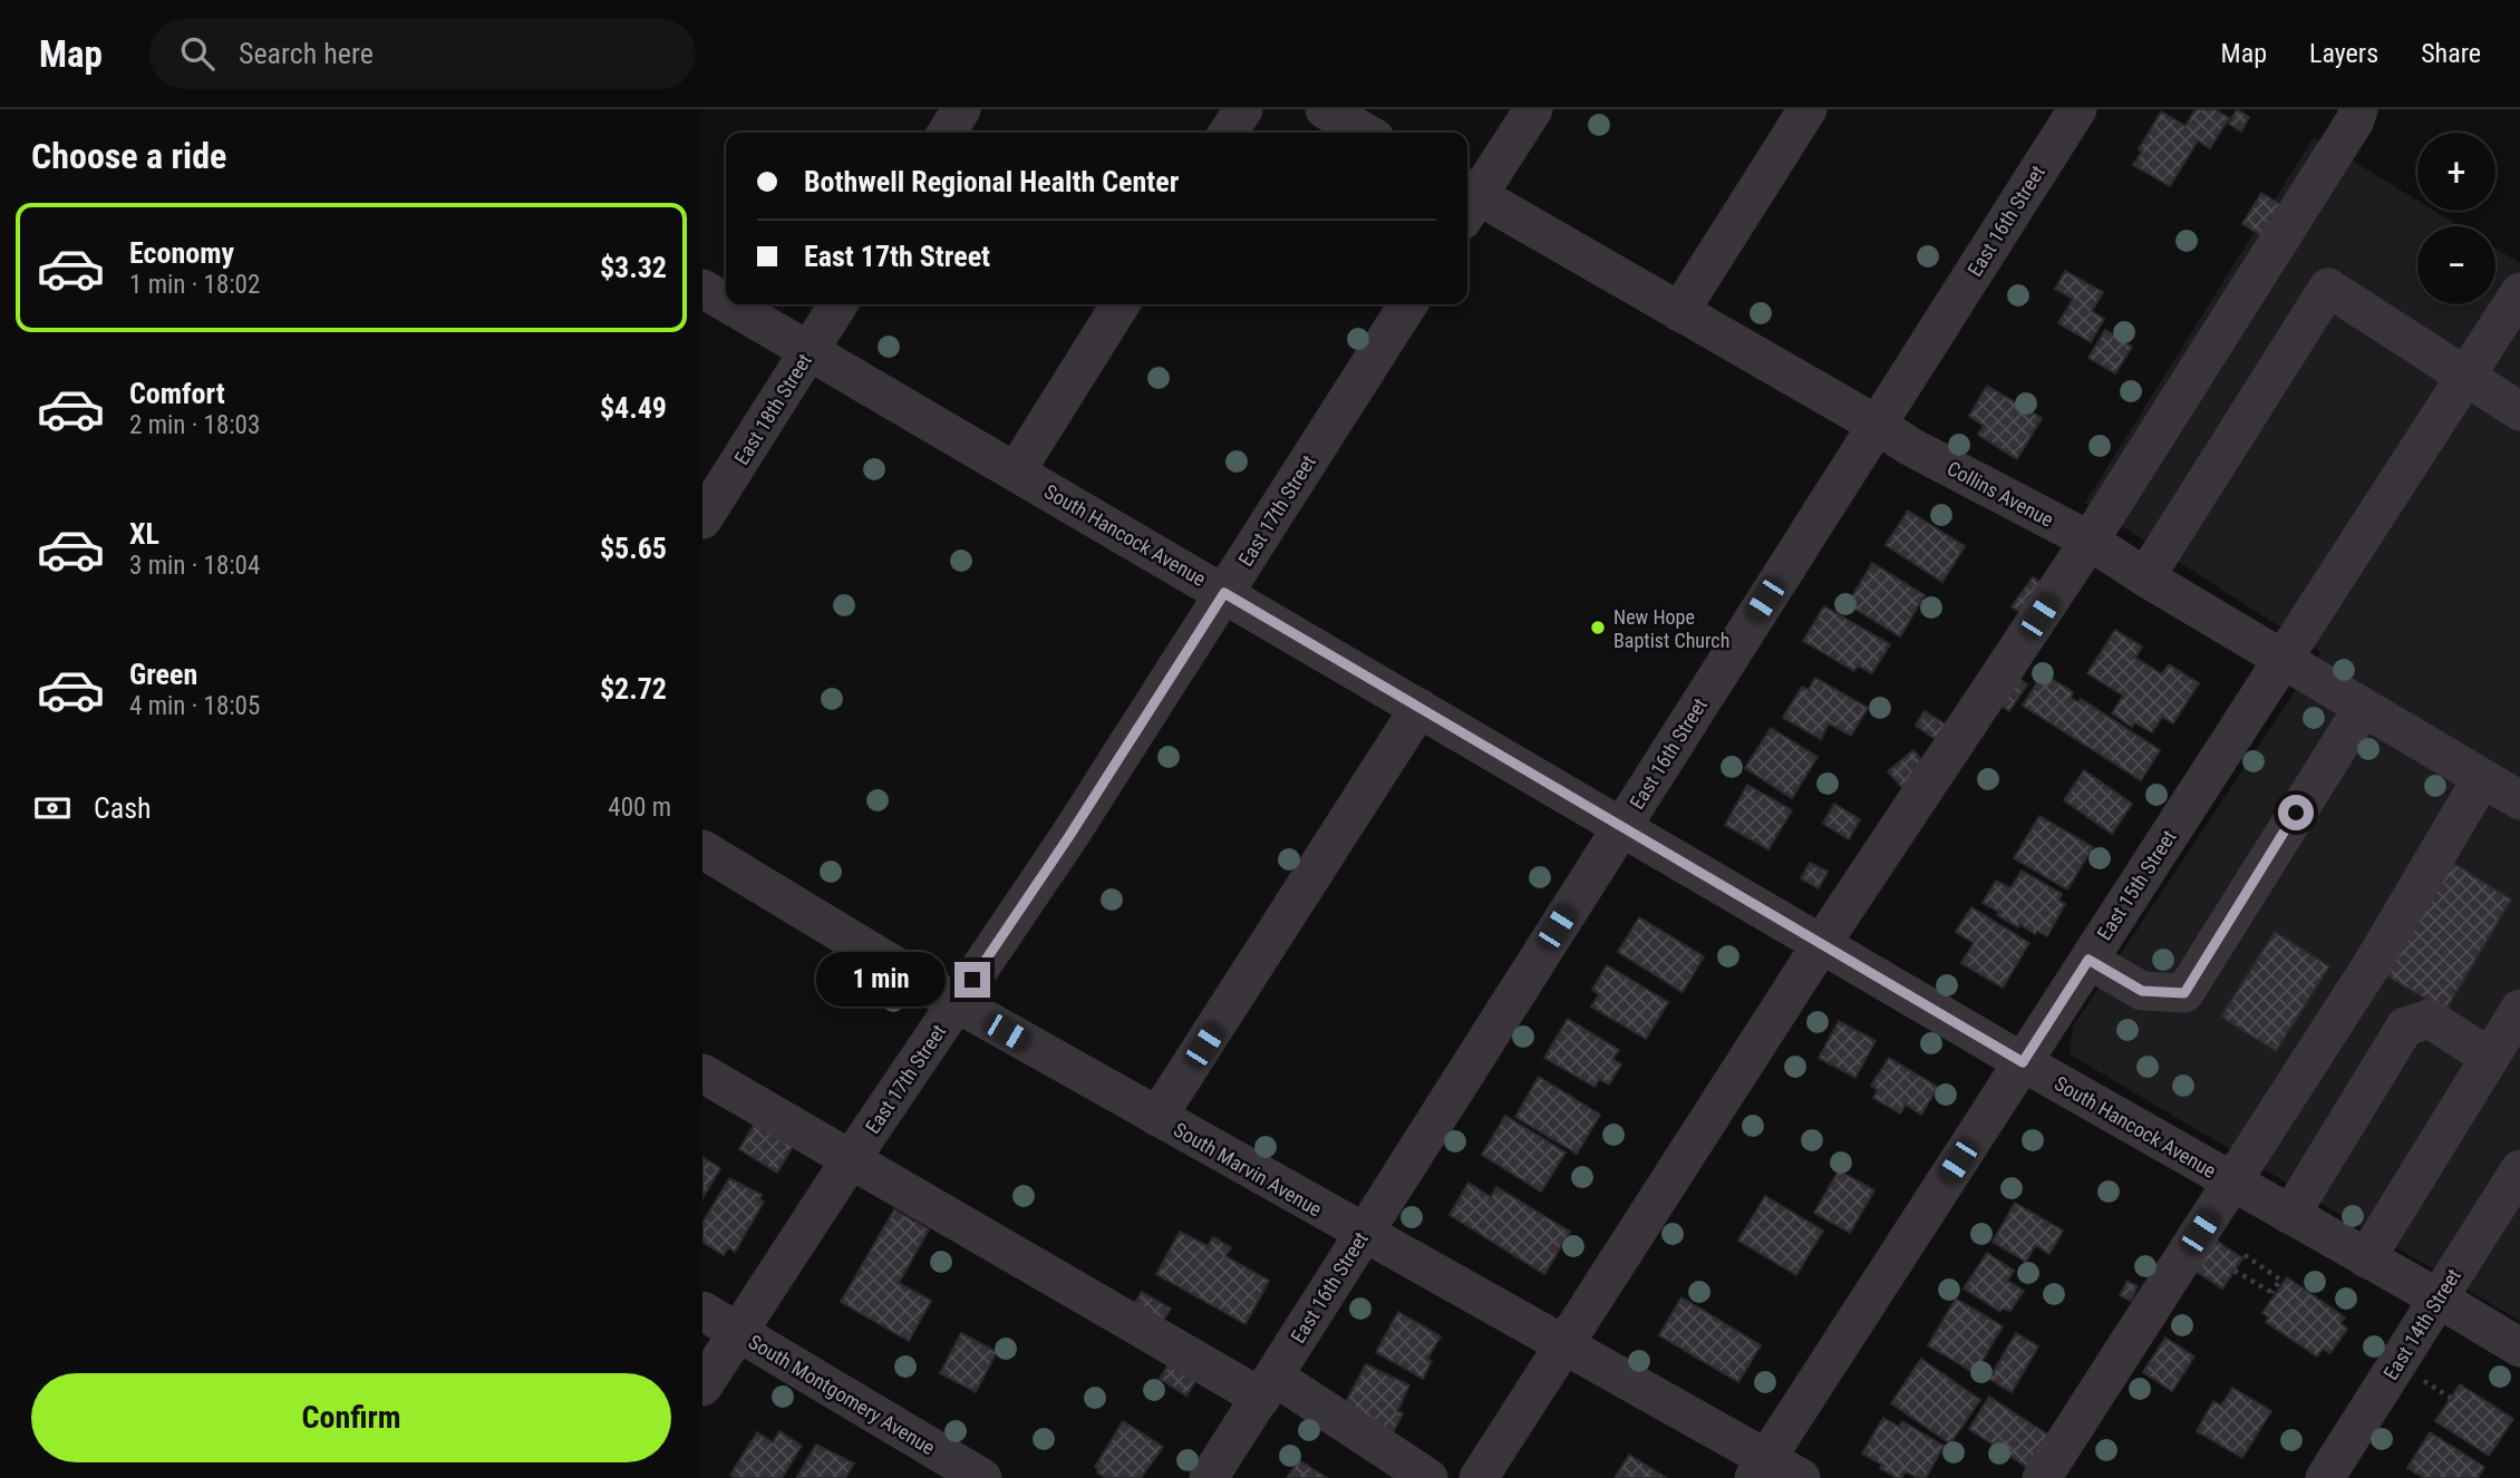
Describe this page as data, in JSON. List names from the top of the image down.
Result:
{
  "streets": {
    "street": [
      "East 16th Street",
      "East 18th Street",
      "Collins Avenue",
      "East 17th Street",
      "South Hancock Avenue",
      "East 15th Street",
      "South Marvin Avenue",
      "East 14th Street",
      "South Montgomery Avenue"
    ]
  },
  "crossings": [
    ["East 16th Street", "Collins Avenue"],
    ["East 16th Street", "South Hancock Avenue"],
    ["East 16th Street", "South Marvin Avenue"],
    ["East 18th Street", "South Hancock Avenue"],
    ["Collins Avenue", "East 15th Street"],
    ["East 17th Street", "South Hancock Avenue"],
    ["East 17th Street", "South Marvin Avenue"],
    ["East 17th Street", "South Montgomery Avenue"],
    ["South Hancock Avenue", "East 15th Street"],
    ["South Hancock Avenue", "East 14th Street"],
    ["East 15th Street", "South Marvin Avenue"]
  ],
  "places": ["New Hope Baptist Church"],
  "page": {
    "header": "Map",
    "search": "Search here",
    "nav": ["Map", "Layers", "Share"],
    "heading": "Choose a ride",
    "map_buttons": ["+", "−"],
    "banner": ["Bothwell Regional Health Center", "East 17th Street"],
    "list": [
      {
        "name": "Economy",
        "note": "1 min · 18:02",
        "value": "$3.32"
      },
      {
        "name": "Comfort",
        "note": "2 min · 18:03",
        "value": "$4.49"
      },
      {
        "name": "XL",
        "note": "3 min · 18:04",
        "value": "$5.65"
      },
      {
        "name": "Green",
        "note": "4 min · 18:05",
        "value": "$2.72"
      }
    ],
    "pay": ["Cash", "400 m"],
    "bubble": "1 min",
    "buttons": "Confirm"
  }
}
